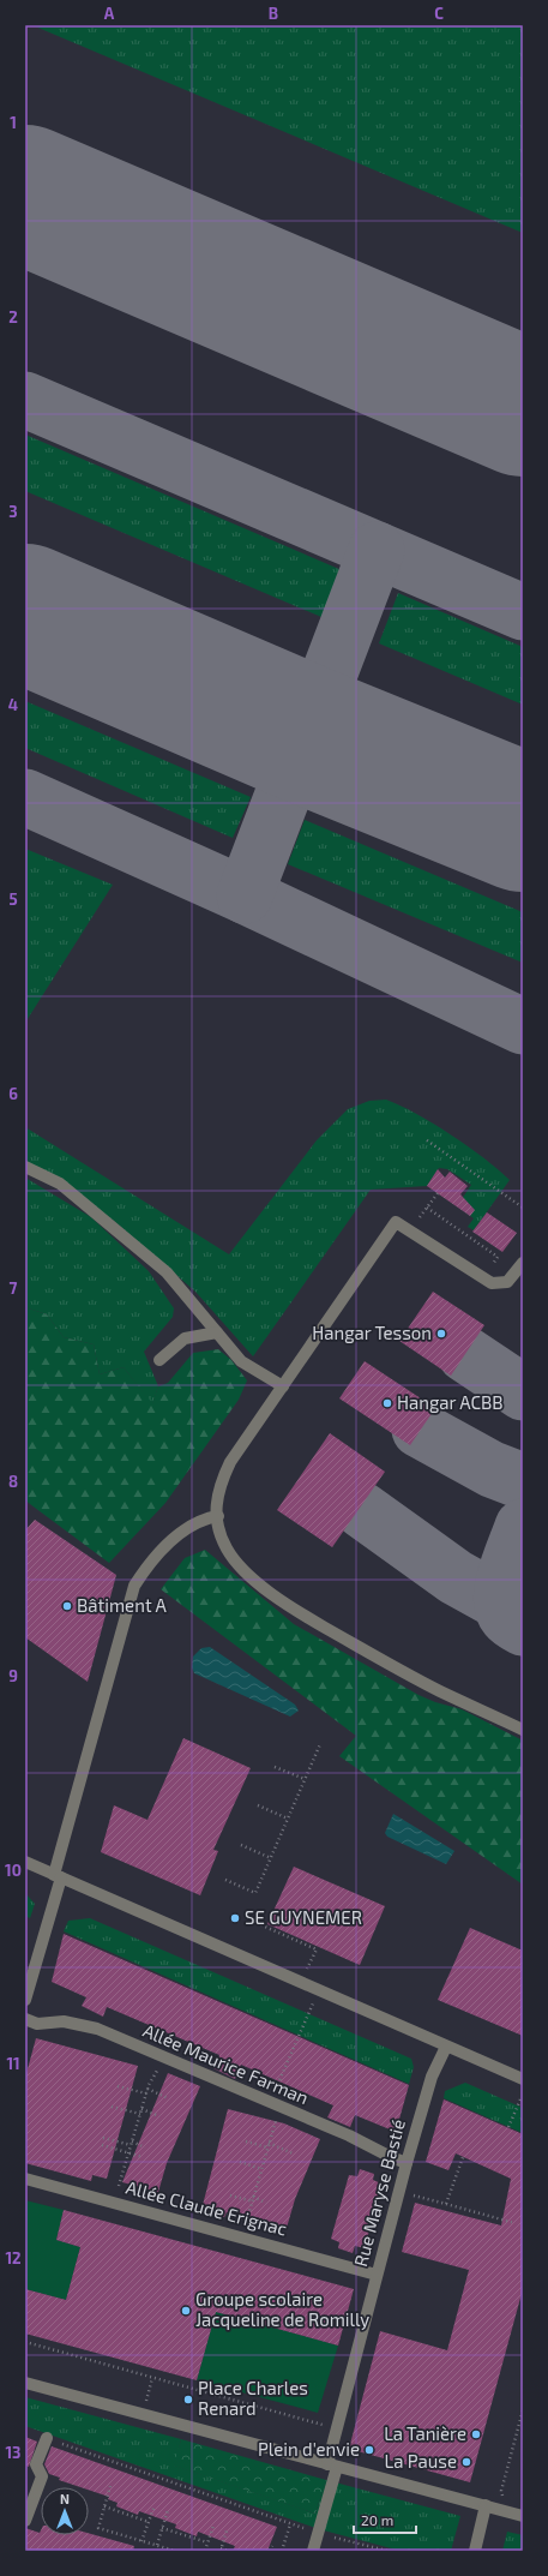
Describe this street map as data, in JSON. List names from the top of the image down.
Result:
{
  "streets": {
    "street": ["Allée Maurice Farman", "Rue Maryse Bastié", "Allée Claude Erignac"]
  },
  "crossings": [
    ["Allée Maurice Farman", "Rue Maryse Bastié"],
    ["Rue Maryse Bastié", "Allée Claude Erignac"]
  ],
  "places": [
    "Hangar Tesson",
    "Hangar ACBB",
    "Bâtiment A",
    "SE GUYNEMER",
    "Groupe scolaire Jacqueline de Romilly",
    "Place Charles Renard",
    "La Tanière",
    "Plein d'envie",
    "La Pause"
  ],
  "scale_bar": "20 m",
  "north": "top",
  "grid": {
    "columns": ["A", "B", "C"],
    "rows": [
      "1",
      "2",
      "3",
      "4",
      "5",
      "6",
      "7",
      "8",
      "9",
      "10",
      "11",
      "12",
      "13"
    ]
  }
}
